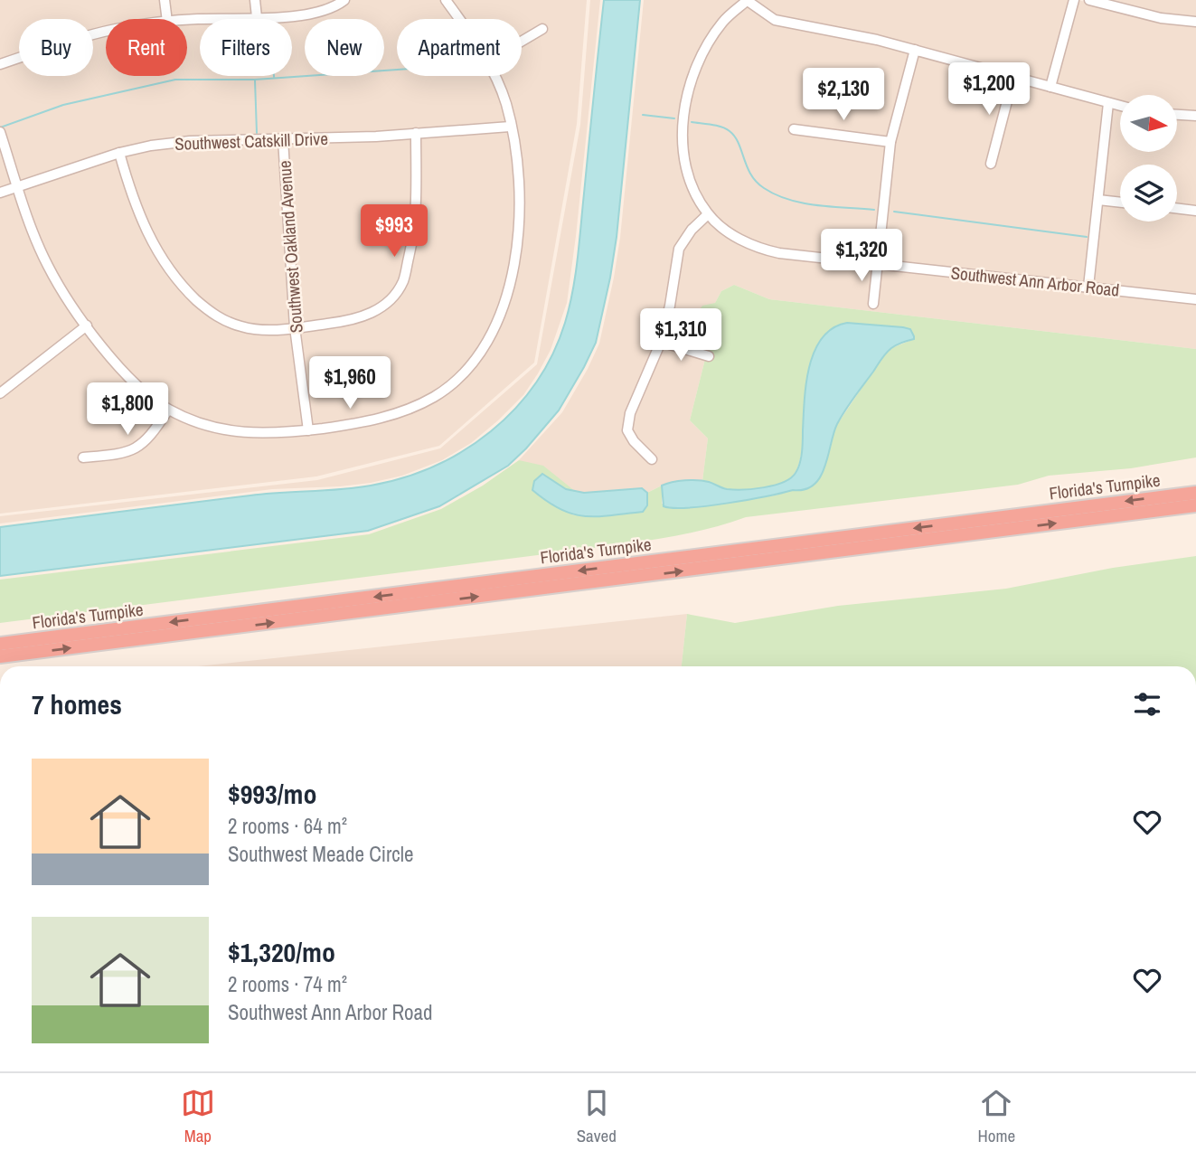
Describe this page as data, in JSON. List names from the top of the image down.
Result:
{
  "streets": {
    "highway": ["Florida's Turnpike"],
    "street": ["Southwest Catskill Drive", "Southwest Oakland Avenue", "Southwest Ann Arbor Road"]
  },
  "crossings": [
    ["Southwest Catskill Drive", "Southwest Oakland Avenue"]
  ],
  "north": "right",
  "page": {
    "chip": [
      "Buy",
      "Rent",
      "Filters",
      "New",
      "Apartment"
    ],
    "price": [
      "$1,200",
      "$2,130",
      "$993",
      "$1,320",
      "$1,310",
      "$1,960",
      "$1,800"
    ],
    "heading": "7 homes",
    "list": [
      {
        "name": "$993/mo",
        "note": "2 rooms · 64 m² · Southwest Meade Circle"
      },
      {
        "name": "$1,320/mo",
        "note": "2 rooms · 74 m² · Southwest Ann Arbor Road"
      }
    ],
    "tabs": ["Map", "Saved", "Home"]
  }
}
